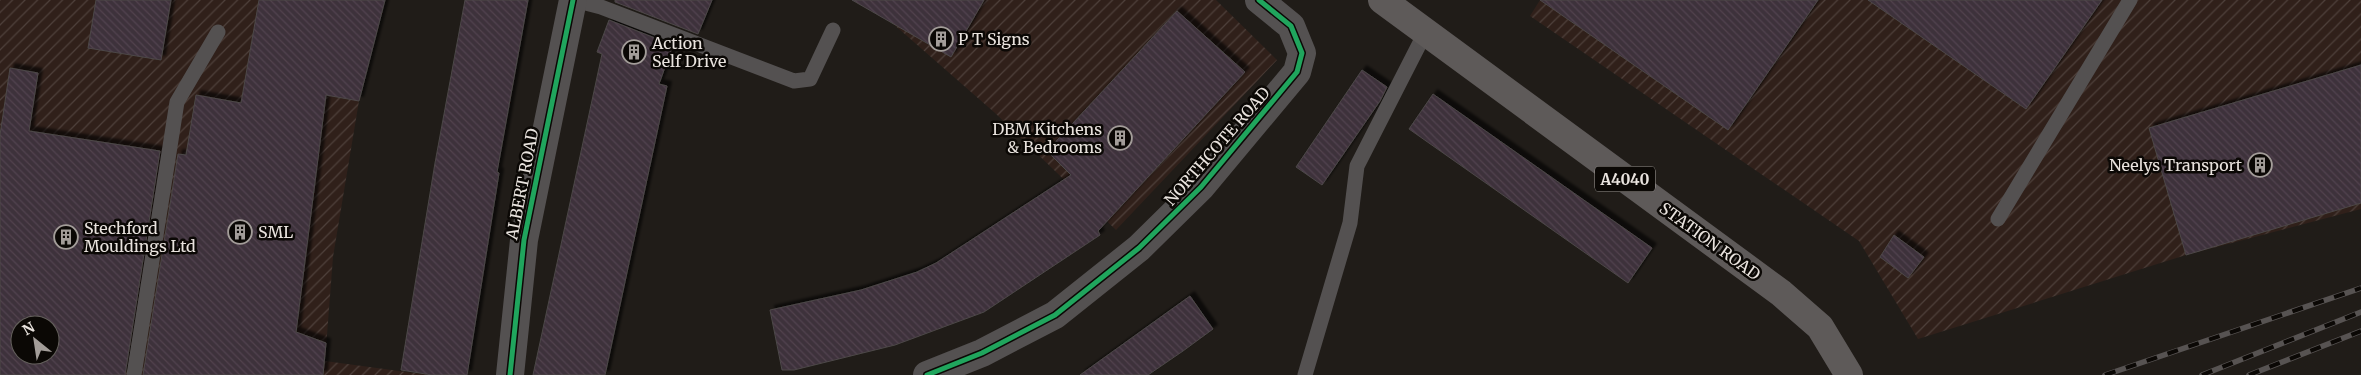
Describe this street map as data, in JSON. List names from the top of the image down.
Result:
{
  "streets": {
    "main road": ["A4040", "STATION ROAD"],
    "street": ["NORTHCOTE ROAD", "ALBERT ROAD"]
  },
  "places": {
    "building": [
      "P T Signs",
      "Action Self Drive",
      "DBM Kitchens & Bedrooms",
      "Neelys Transport",
      "SML",
      "Stechford Mouldings Ltd"
    ]
  },
  "north": "top left"
}
